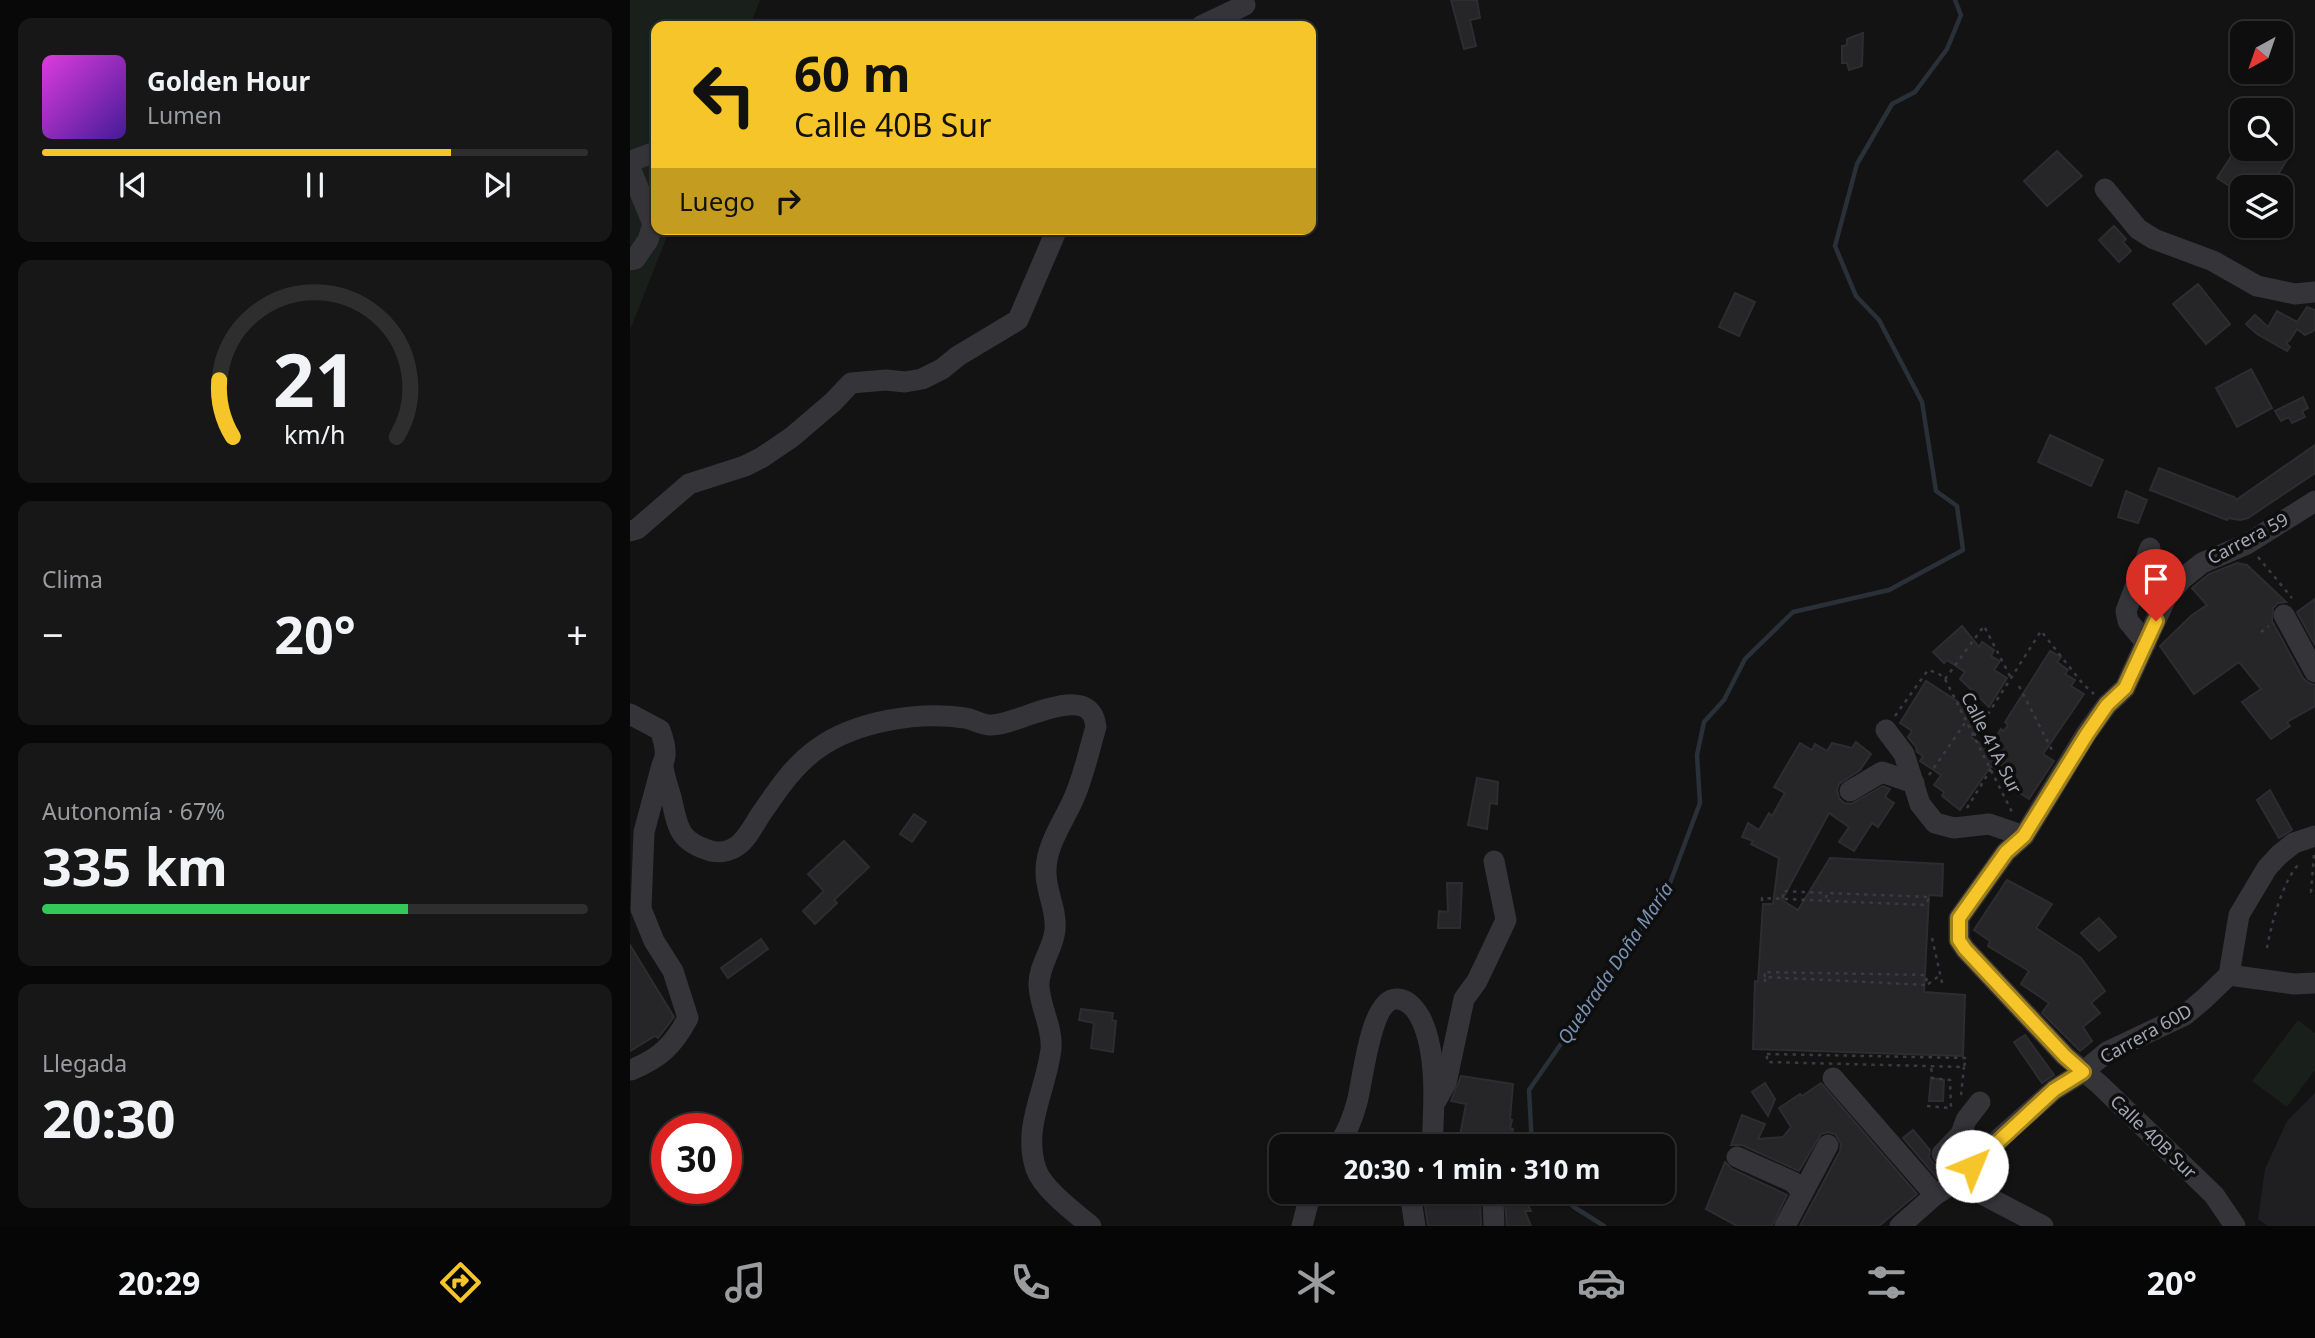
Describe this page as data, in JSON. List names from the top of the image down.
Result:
{
  "streets": {
    "street": ["Carrera 59", "Carrera 60D", "Calle 40B Sur"],
    "path": ["Calle 41A Sur"]
  },
  "crossings": [
    ["Carrera 59", "Calle 41A Sur"],
    ["Carrera 59", "Calle 40B Sur"],
    ["Carrera 60D", "Calle 40B Sur"]
  ],
  "water": ["Quebrada Doña María"],
  "north": "bottom left",
  "page": {
    "turn": ["60 m", "Calle 40B Sur"],
    "song": ["Golden Hour", "Lumen"],
    "then": "Luego",
    "tile": [
      "Clima",
      ["Autonomía · 67%", "335 km"],
      ["Llegada", "20:30"]
    ],
    "heat": ["−", "20°", "+"],
    "limit": "30",
    "trip": "20:30 · 1 min · 310 m",
    "tabs": ["20:29", "20°"],
    "gauge": ["21", "km/h"]
  }
}
